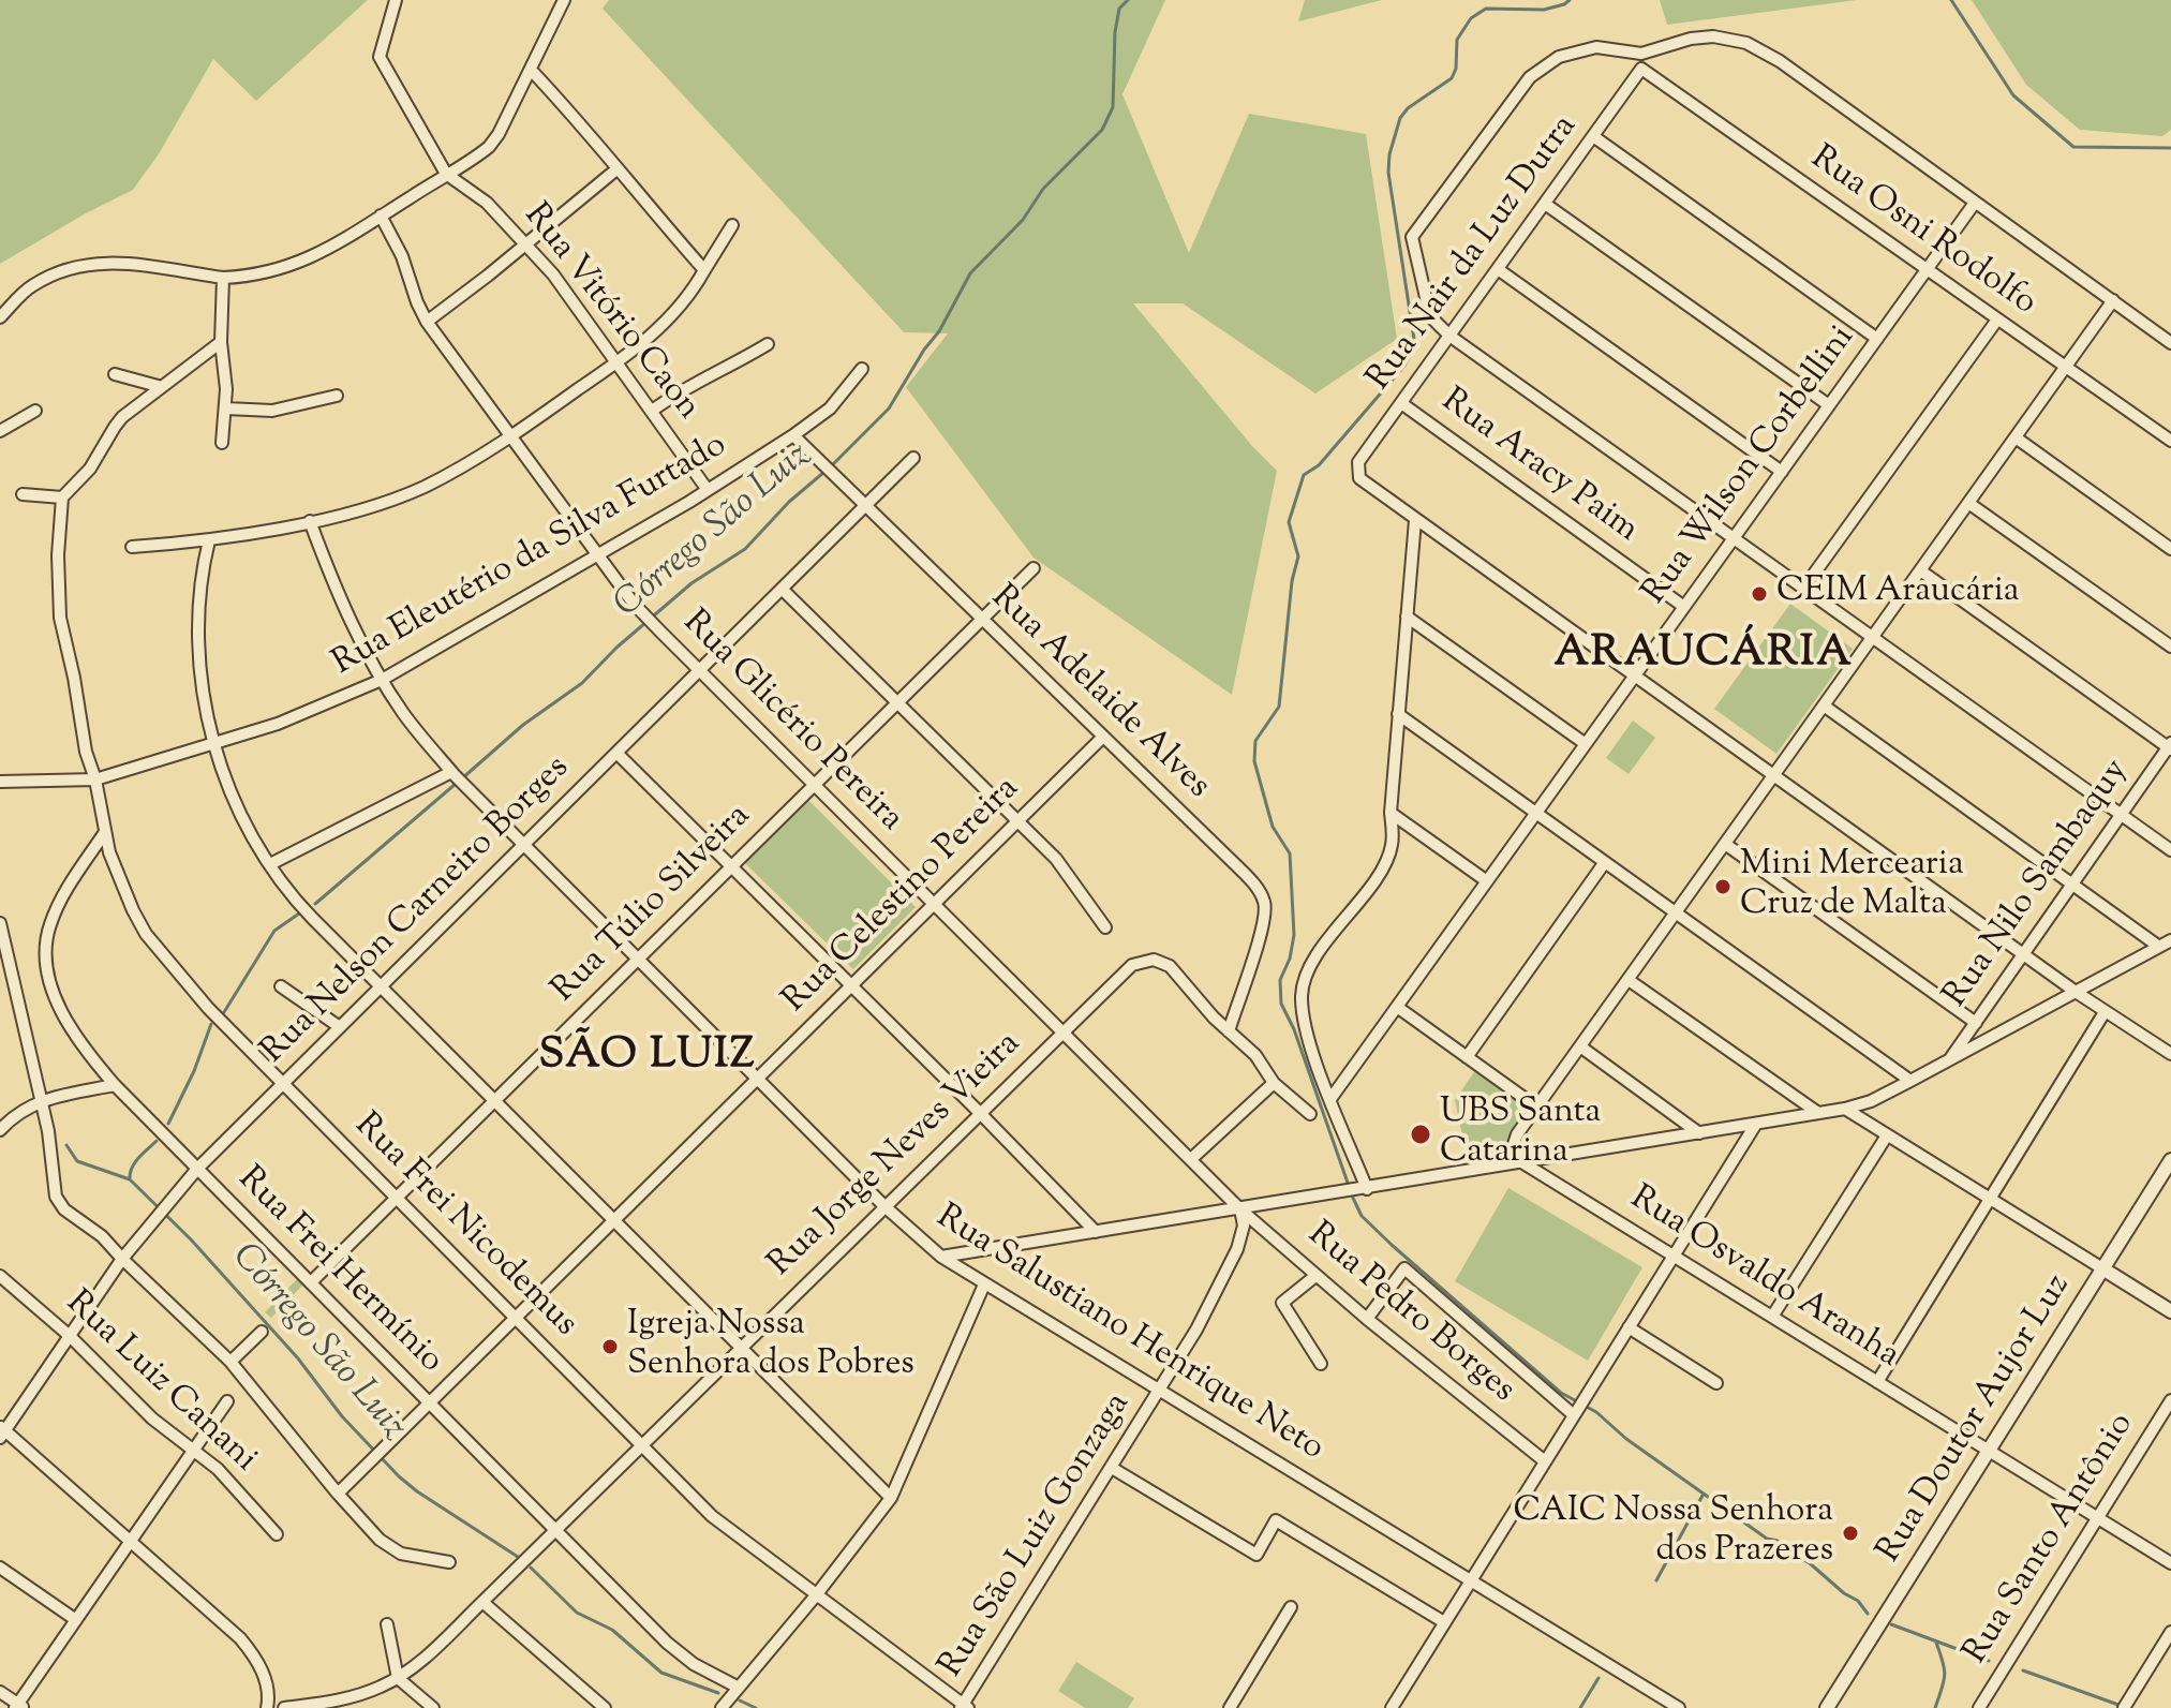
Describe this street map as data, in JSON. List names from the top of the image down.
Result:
{
  "streets": {
    "street": [
      "Rua Osni Rodolfo",
      "Rua Nair da Luz Dutra",
      "Rua Vitório Caon",
      "Rua Wilson Corbellini",
      "Rua Aracy Paim",
      "Rua Eleutério da Silva Furtado",
      "Rua Adelaide Alves",
      "Rua Glicério Pereira",
      "Rua Nilo Sambaquy",
      "Rua Celestino Pereira",
      "Rua Túlio Silveira",
      "Rua Nelson Carneiro Borges",
      "Rua Jorge Neves Vieira",
      "Rua Frei Nicodemus",
      "Rua Frei Hermínio",
      "Rua Osvaldo Aranha",
      "Rua Pedro Borges",
      "Rua Salustiano Henrique Neto",
      "Rua Luiz Canani",
      "Rua Doutor Aujor Luz",
      "Rua São Luiz Gonzaga",
      "Rua Santo Antônio"
    ]
  },
  "crossings": [
    ["Rua Osni Rodolfo", "Rua Nair da Luz Dutra"],
    ["Rua Osni Rodolfo", "Rua Wilson Corbellini"],
    ["Rua Nair da Luz Dutra", "Rua Aracy Paim"],
    ["Rua Vitório Caon", "Rua Eleutério da Silva Furtado"],
    ["Rua Wilson Corbellini", "Rua Aracy Paim"],
    ["Rua Eleutério da Silva Furtado", "Rua Adelaide Alves"],
    ["Rua Eleutério da Silva Furtado", "Rua Glicério Pereira"],
    ["Rua Eleutério da Silva Furtado", "Rua Frei Nicodemus"],
    ["Rua Eleutério da Silva Furtado", "Rua Salustiano Henrique Neto"],
    ["Rua Adelaide Alves", "Rua Celestino Pereira"],
    ["Rua Adelaide Alves", "Rua Túlio Silveira"],
    ["Rua Adelaide Alves", "Rua Nelson Carneiro Borges"],
    ["Rua Adelaide Alves", "Rua Jorge Neves Vieira"],
    ["Rua Glicério Pereira", "Rua Celestino Pereira"],
    ["Rua Glicério Pereira", "Rua Túlio Silveira"],
    ["Rua Glicério Pereira", "Rua Nelson Carneiro Borges"],
    ["Rua Glicério Pereira", "Rua Jorge Neves Vieira"],
    ["Rua Glicério Pereira", "Rua Pedro Borges"],
    ["Rua Glicério Pereira", "Rua São Luiz Gonzaga"],
    ["Rua Celestino Pereira", "Rua Frei Nicodemus"],
    ["Rua Celestino Pereira", "Rua Frei Hermínio"],
    ["Rua Celestino Pereira", "Rua Salustiano Henrique Neto"],
    ["Rua Túlio Silveira", "Rua Frei Nicodemus"],
    ["Rua Túlio Silveira", "Rua Frei Hermínio"],
    ["Rua Túlio Silveira", "Rua Salustiano Henrique Neto"],
    ["Rua Nelson Carneiro Borges", "Rua Frei Nicodemus"],
    ["Rua Nelson Carneiro Borges", "Rua Frei Hermínio"],
    ["Rua Nelson Carneiro Borges", "Rua Salustiano Henrique Neto"],
    ["Rua Nelson Carneiro Borges", "Rua Luiz Canani"],
    ["Rua Jorge Neves Vieira", "Rua Frei Nicodemus"],
    ["Rua Jorge Neves Vieira", "Rua Frei Hermínio"],
    ["Rua Jorge Neves Vieira", "Rua Salustiano Henrique Neto"],
    ["Rua Frei Nicodemus", "Rua Frei Hermínio"],
    ["Rua Frei Nicodemus", "Rua São Luiz Gonzaga"],
    ["Rua Osvaldo Aranha", "Rua Doutor Aujor Luz"],
    ["Rua Osvaldo Aranha", "Rua Santo Antônio"],
    ["Rua Pedro Borges", "Rua São Luiz Gonzaga"],
    ["Rua Salustiano Henrique Neto", "Rua São Luiz Gonzaga"]
  ],
  "districts": ["ARAUCÁRIA", "SÃO LUIZ"],
  "water": ["Córrego São Luiz"],
  "places": [
    "CEIM Araucária",
    "Mini Mercearia Cruz de Malta",
    "UBS Santa Catarina",
    "Igreja Nossa Senhora dos Pobres",
    "CAIC Nossa Senhora dos Prazeres"
  ]
}
